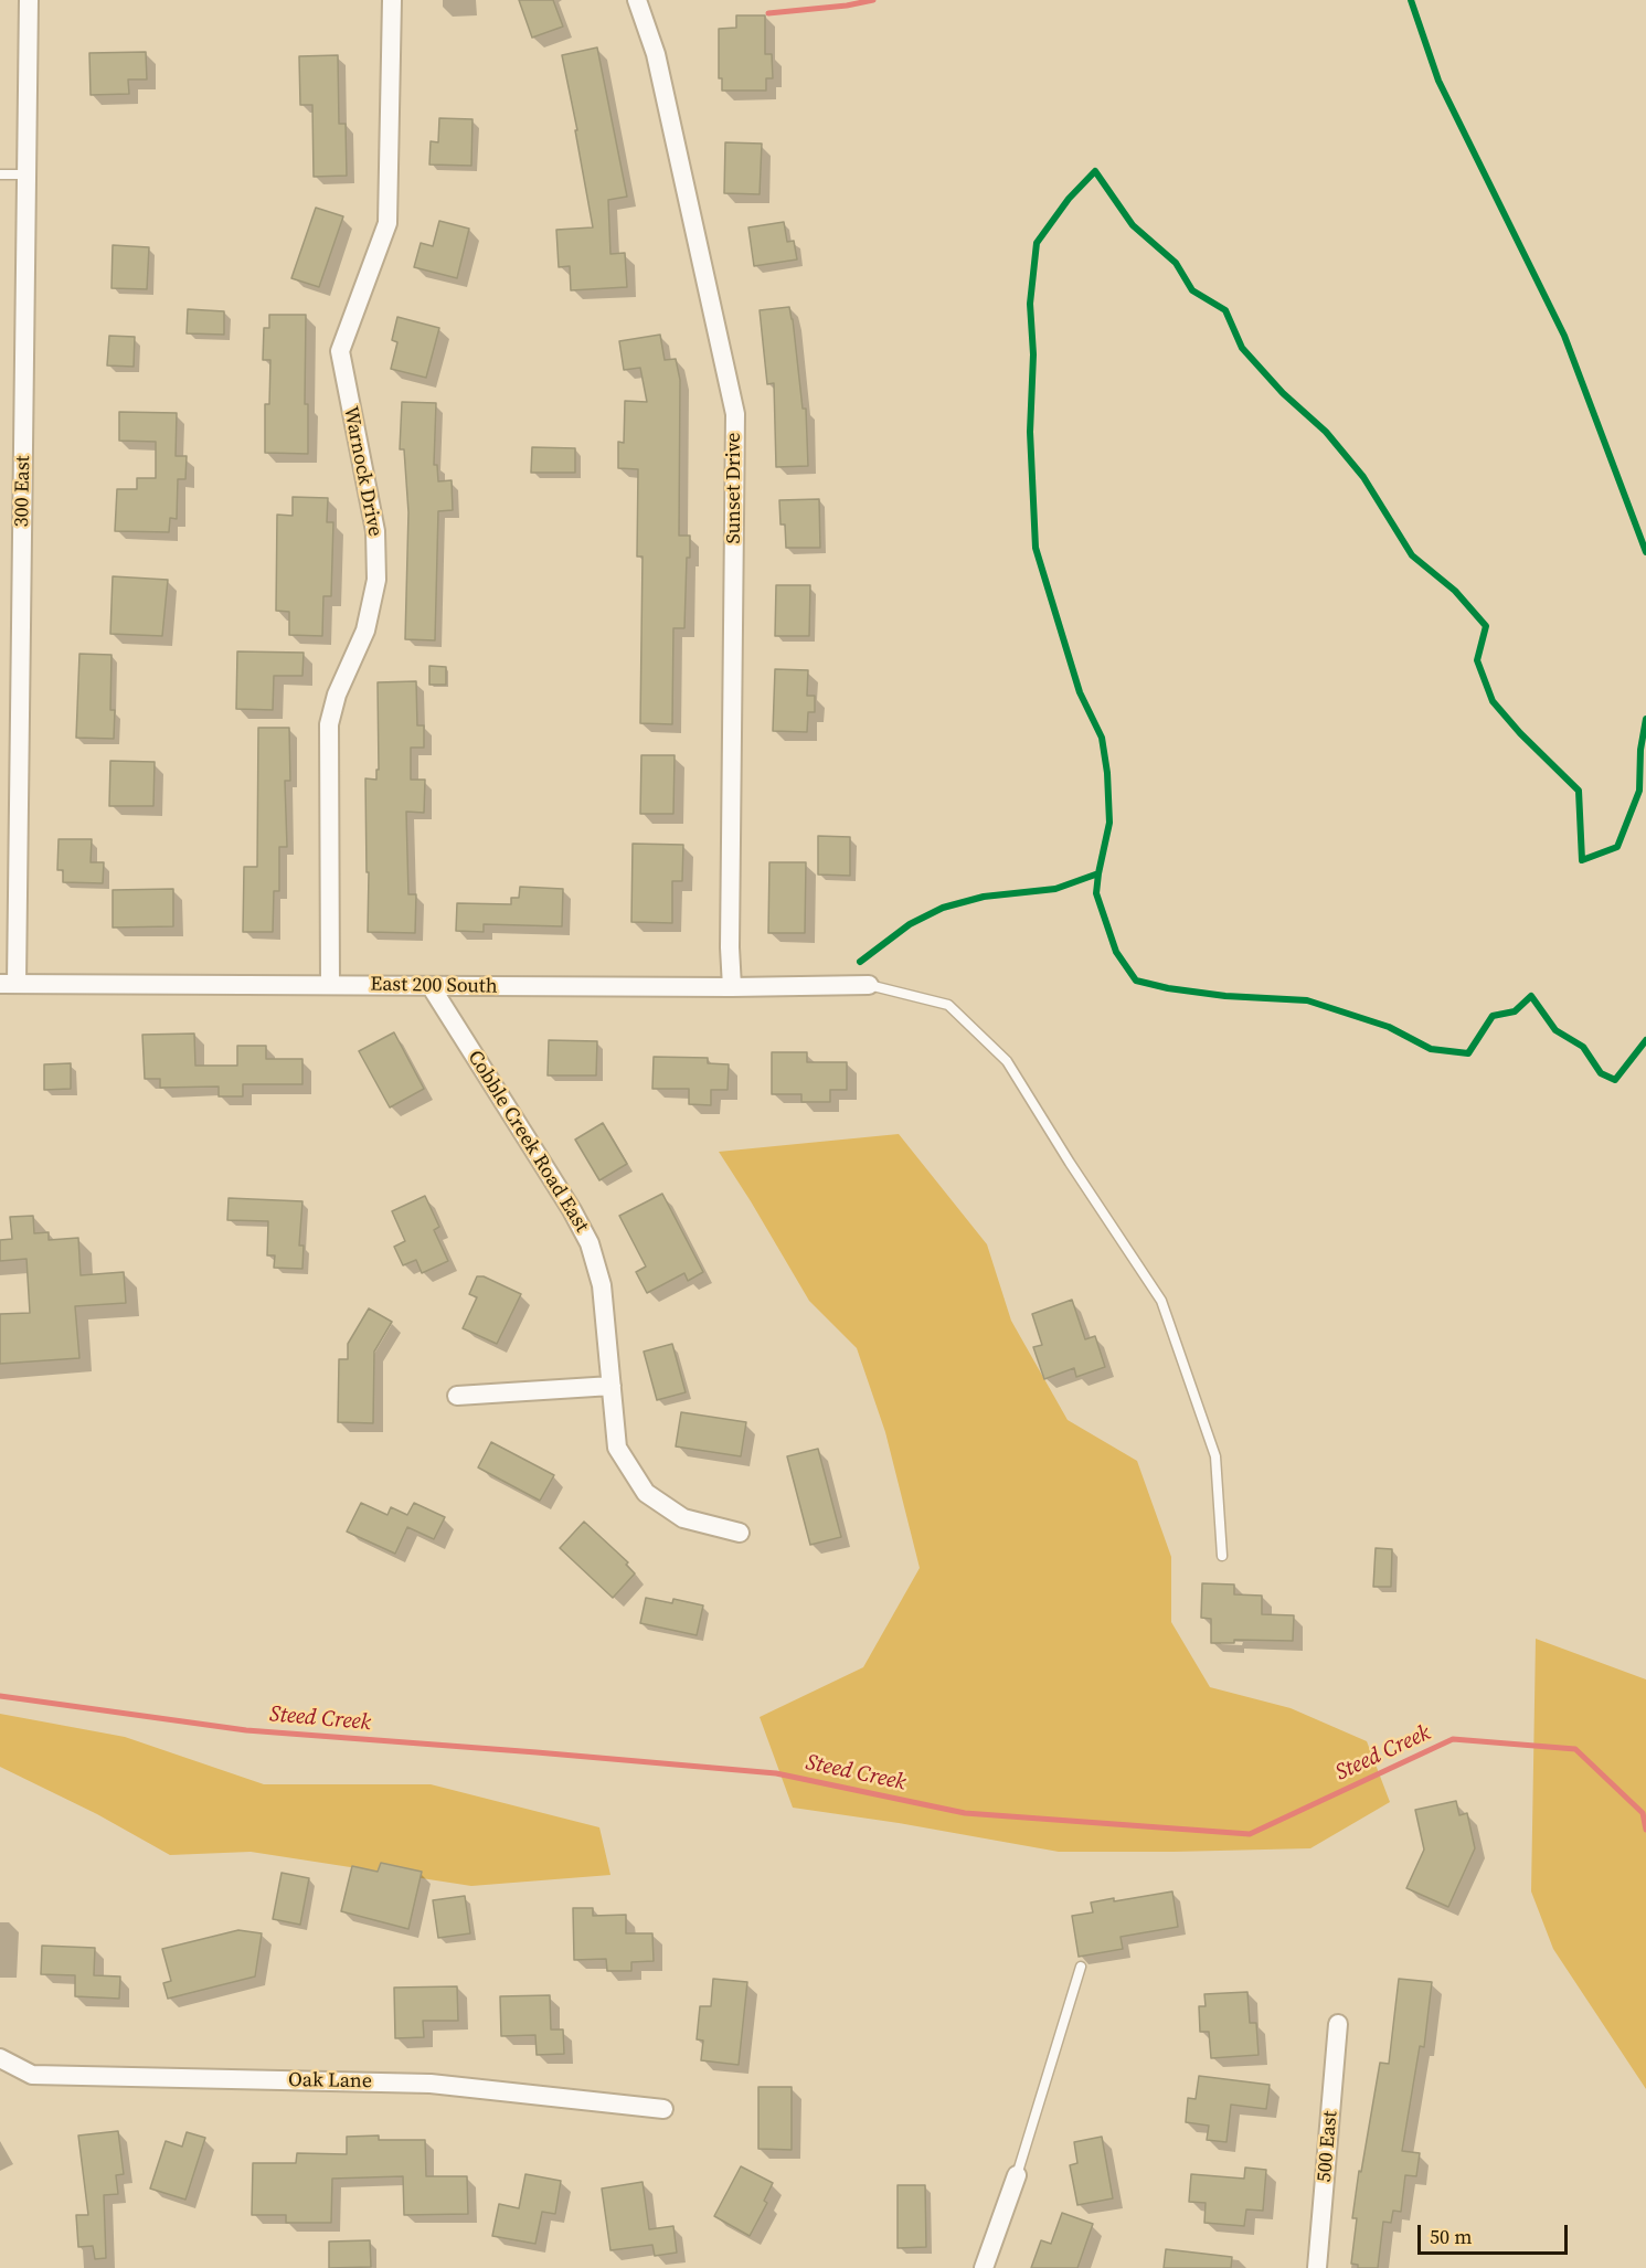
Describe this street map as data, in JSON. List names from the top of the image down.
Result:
{
  "streets": {
    "street": [
      "Warnock Drive",
      "Sunset Drive",
      "300 East",
      "East 200 South",
      "Cobble Creek Road East",
      "Oak Lane",
      "500 East"
    ]
  },
  "crossings": [
    ["Warnock Drive", "East 200 South"],
    ["Sunset Drive", "East 200 South"],
    ["300 East", "East 200 South"],
    ["East 200 South", "Cobble Creek Road East"]
  ],
  "water": ["Steed Creek"],
  "scale_bar": "50 m"
}
